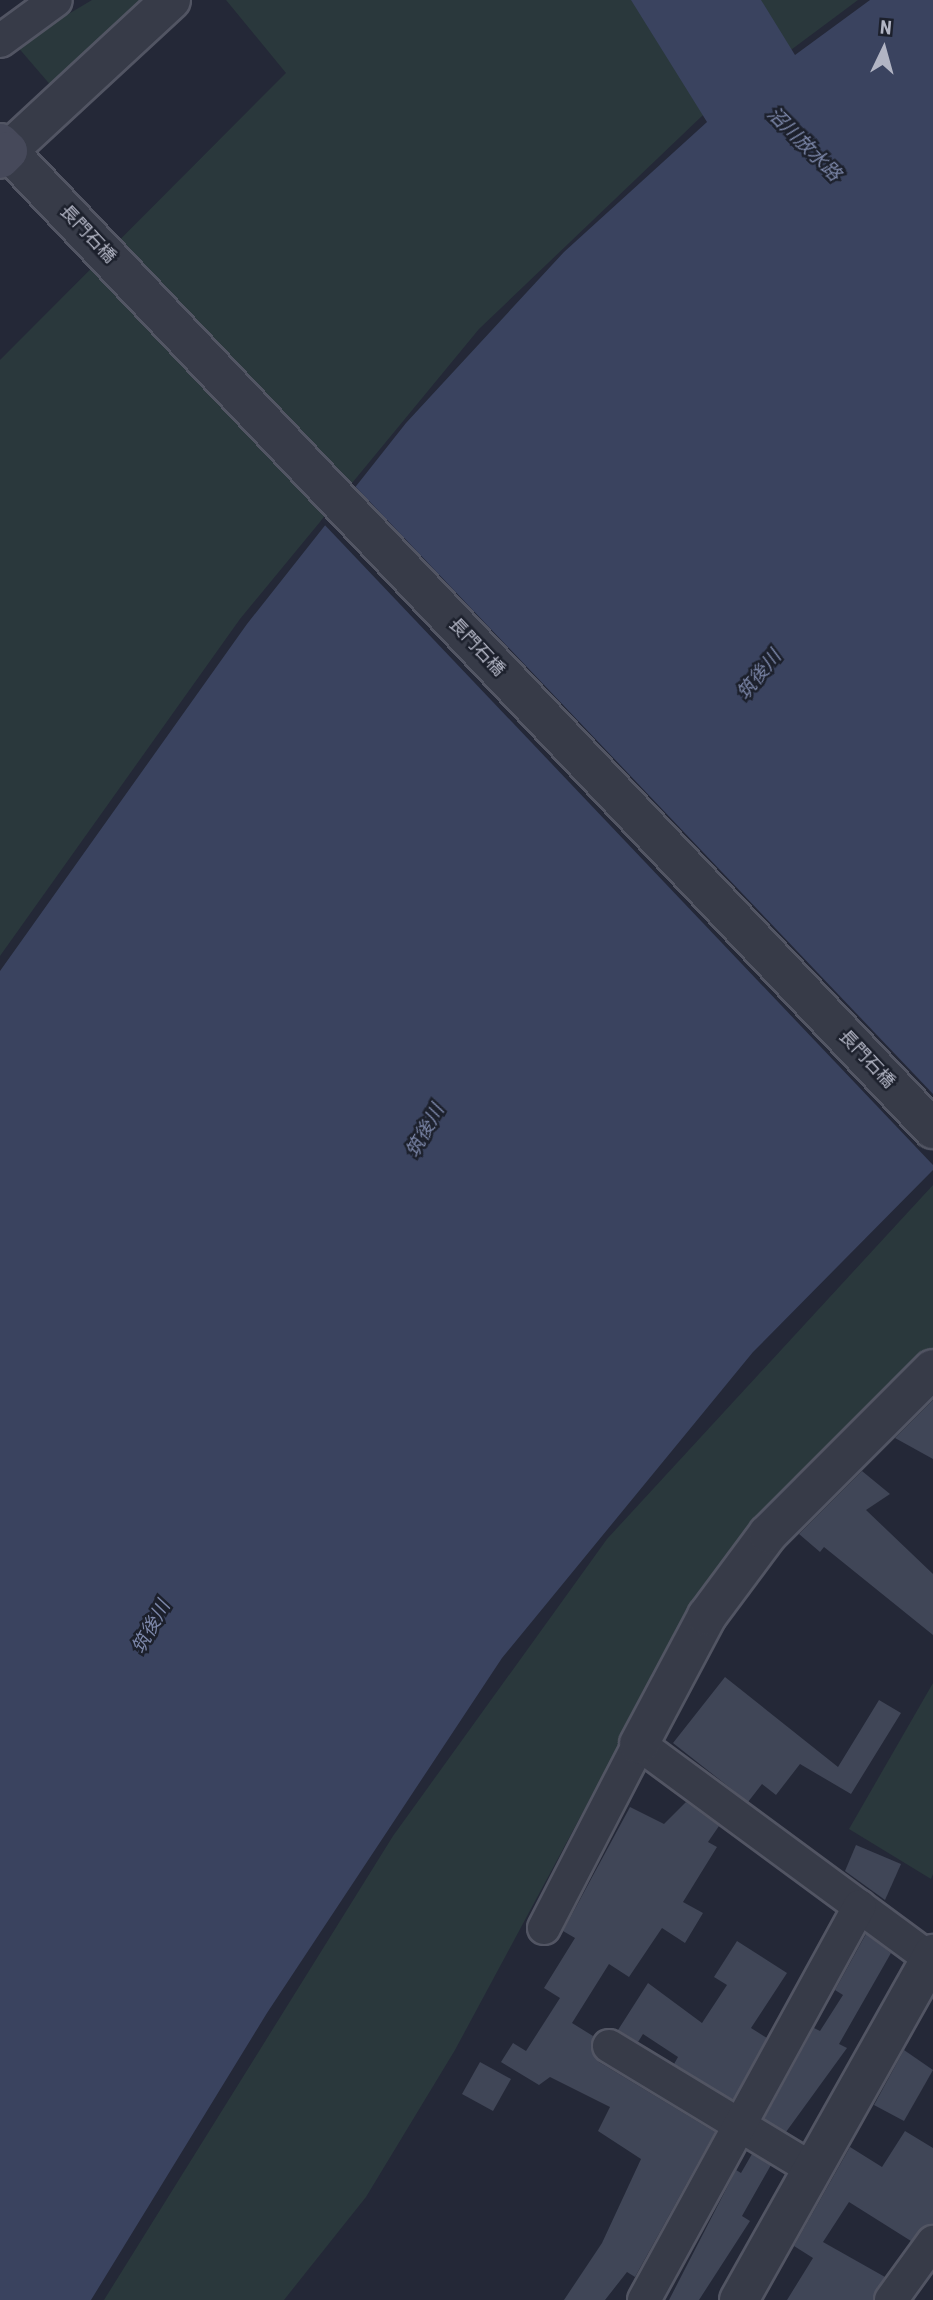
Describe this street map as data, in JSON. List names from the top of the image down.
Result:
{
  "streets": {
    "street": ["長門石橋"]
  },
  "water": ["沼川放水路", "筑後川"],
  "north": "top"
}
